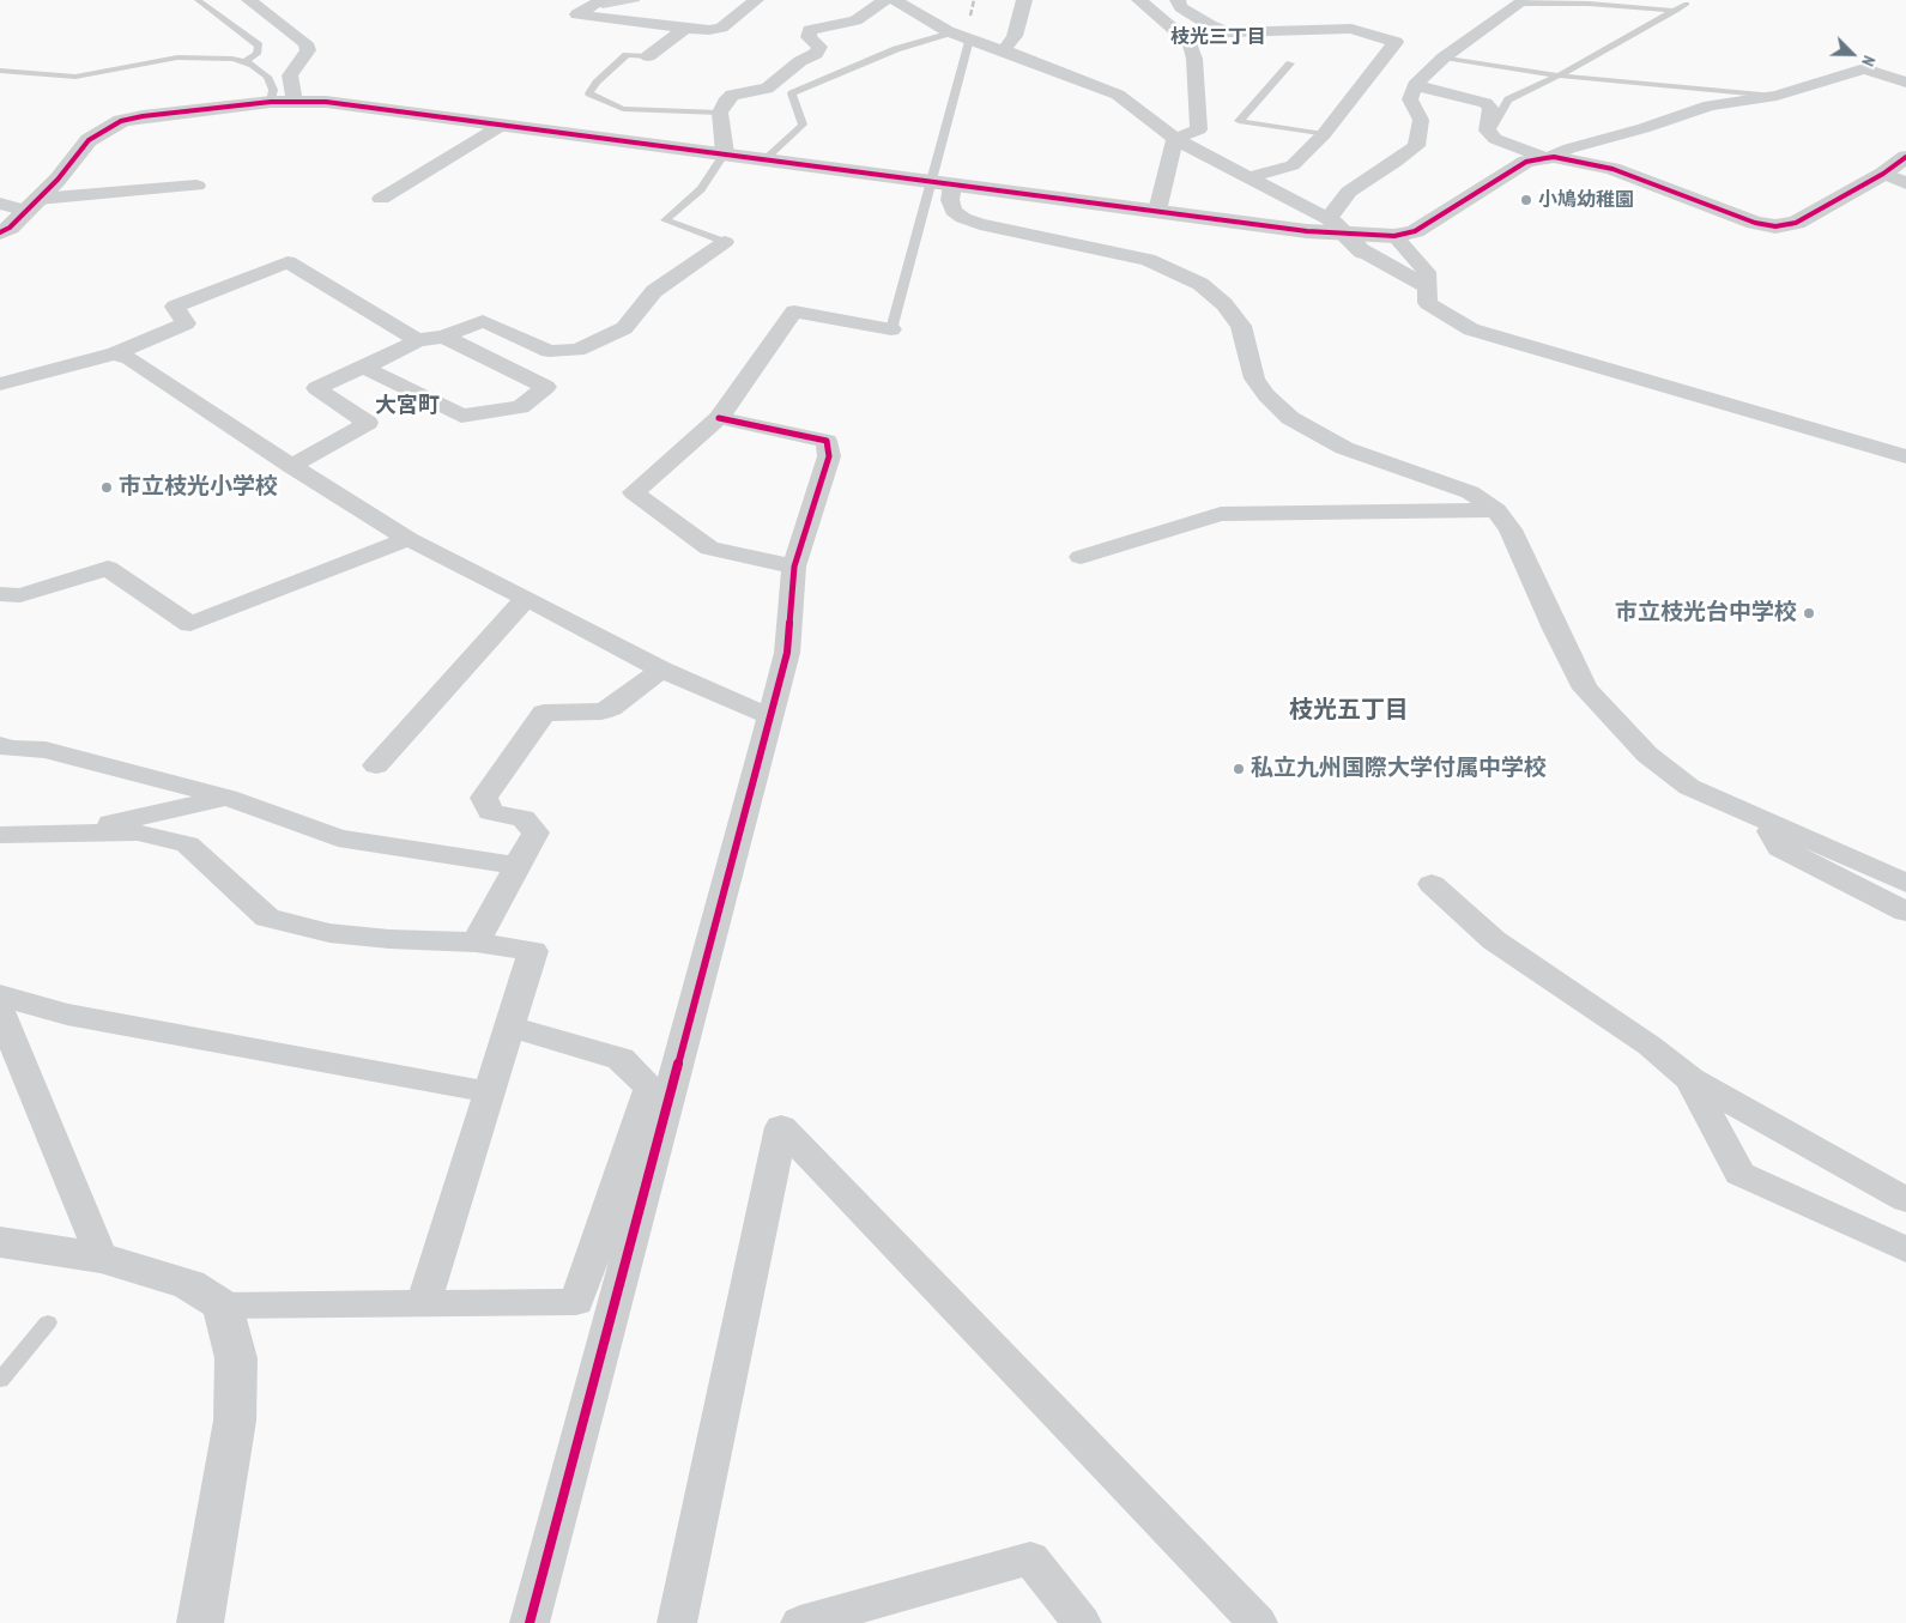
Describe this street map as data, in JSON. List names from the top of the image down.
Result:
{
  "districts": ["枝光三丁目", "大宮町", "枝光五丁目"],
  "places": [
    "小鳩幼稚園",
    "市立枝光小学校",
    "市立枝光台中学校",
    "私立九州国際大学付属中学校"
  ],
  "north": "bottom right"
}
